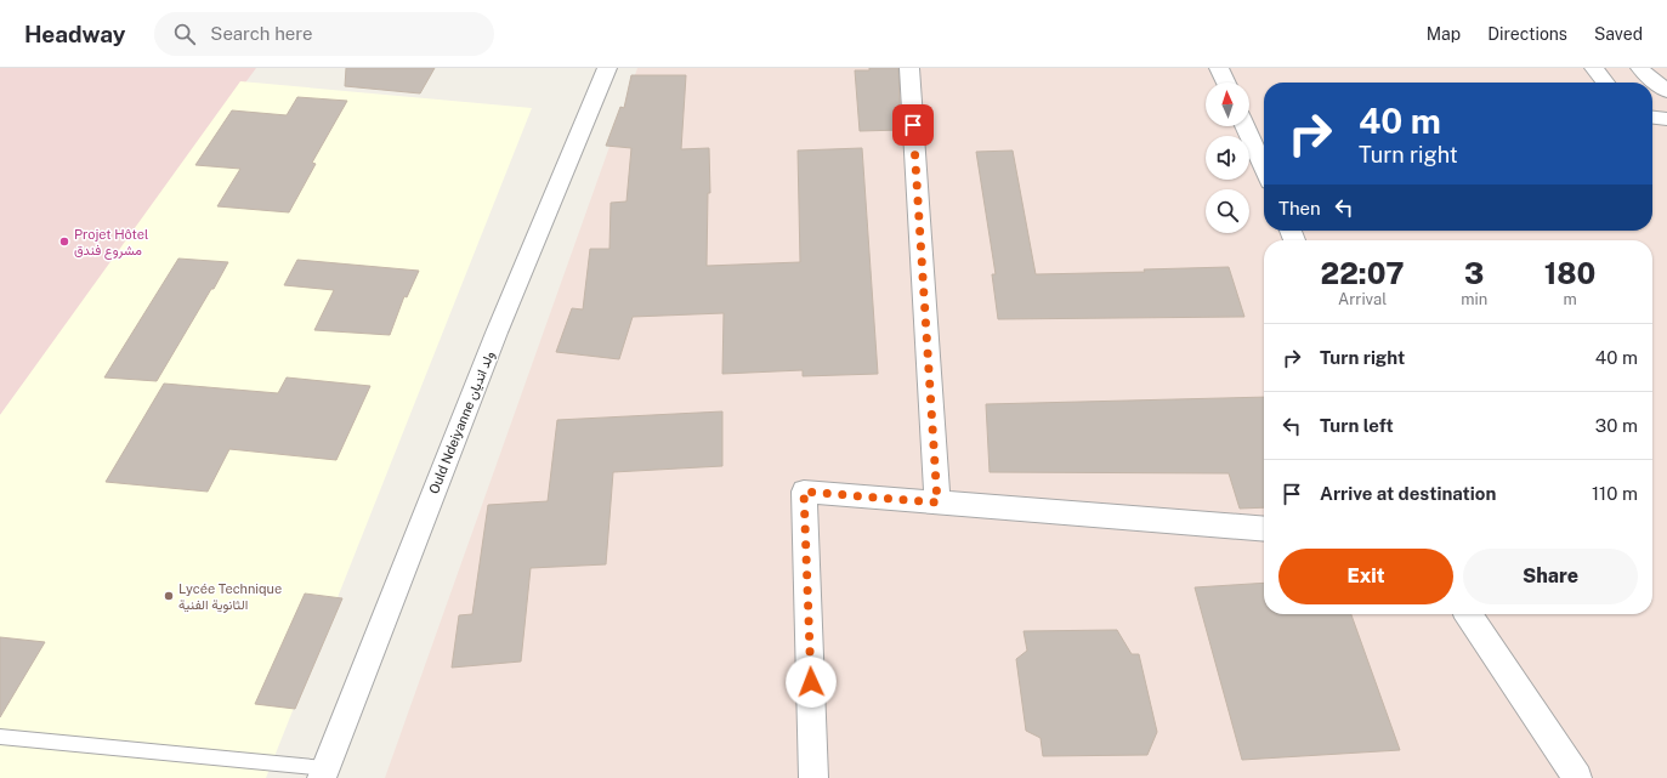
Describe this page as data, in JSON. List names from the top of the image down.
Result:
{
  "streets": {
    "street": ["Ould Ndeiyanne ولد انديان"]
  },
  "places": ["Projet Hôtel مشروع فندق", "Lycée Technique الثانوية الفنية"],
  "north": "top",
  "page": {
    "header": "Headway",
    "search": "Search here",
    "nav": ["Map", "Directions", "Saved"],
    "turn": ["40 m", "Turn right"],
    "then": "Then",
    "eta": [
      "22:07",
      "Arrival",
      "3",
      "min",
      "180",
      "m"
    ],
    "list": [
      {
        "name": "Turn right",
        "value": "40 m"
      },
      {
        "name": "Turn left",
        "value": "30 m"
      },
      {
        "name": "Arrive at destination",
        "value": "110 m"
      }
    ],
    "buttons": ["Exit", "Share"]
  }
}
